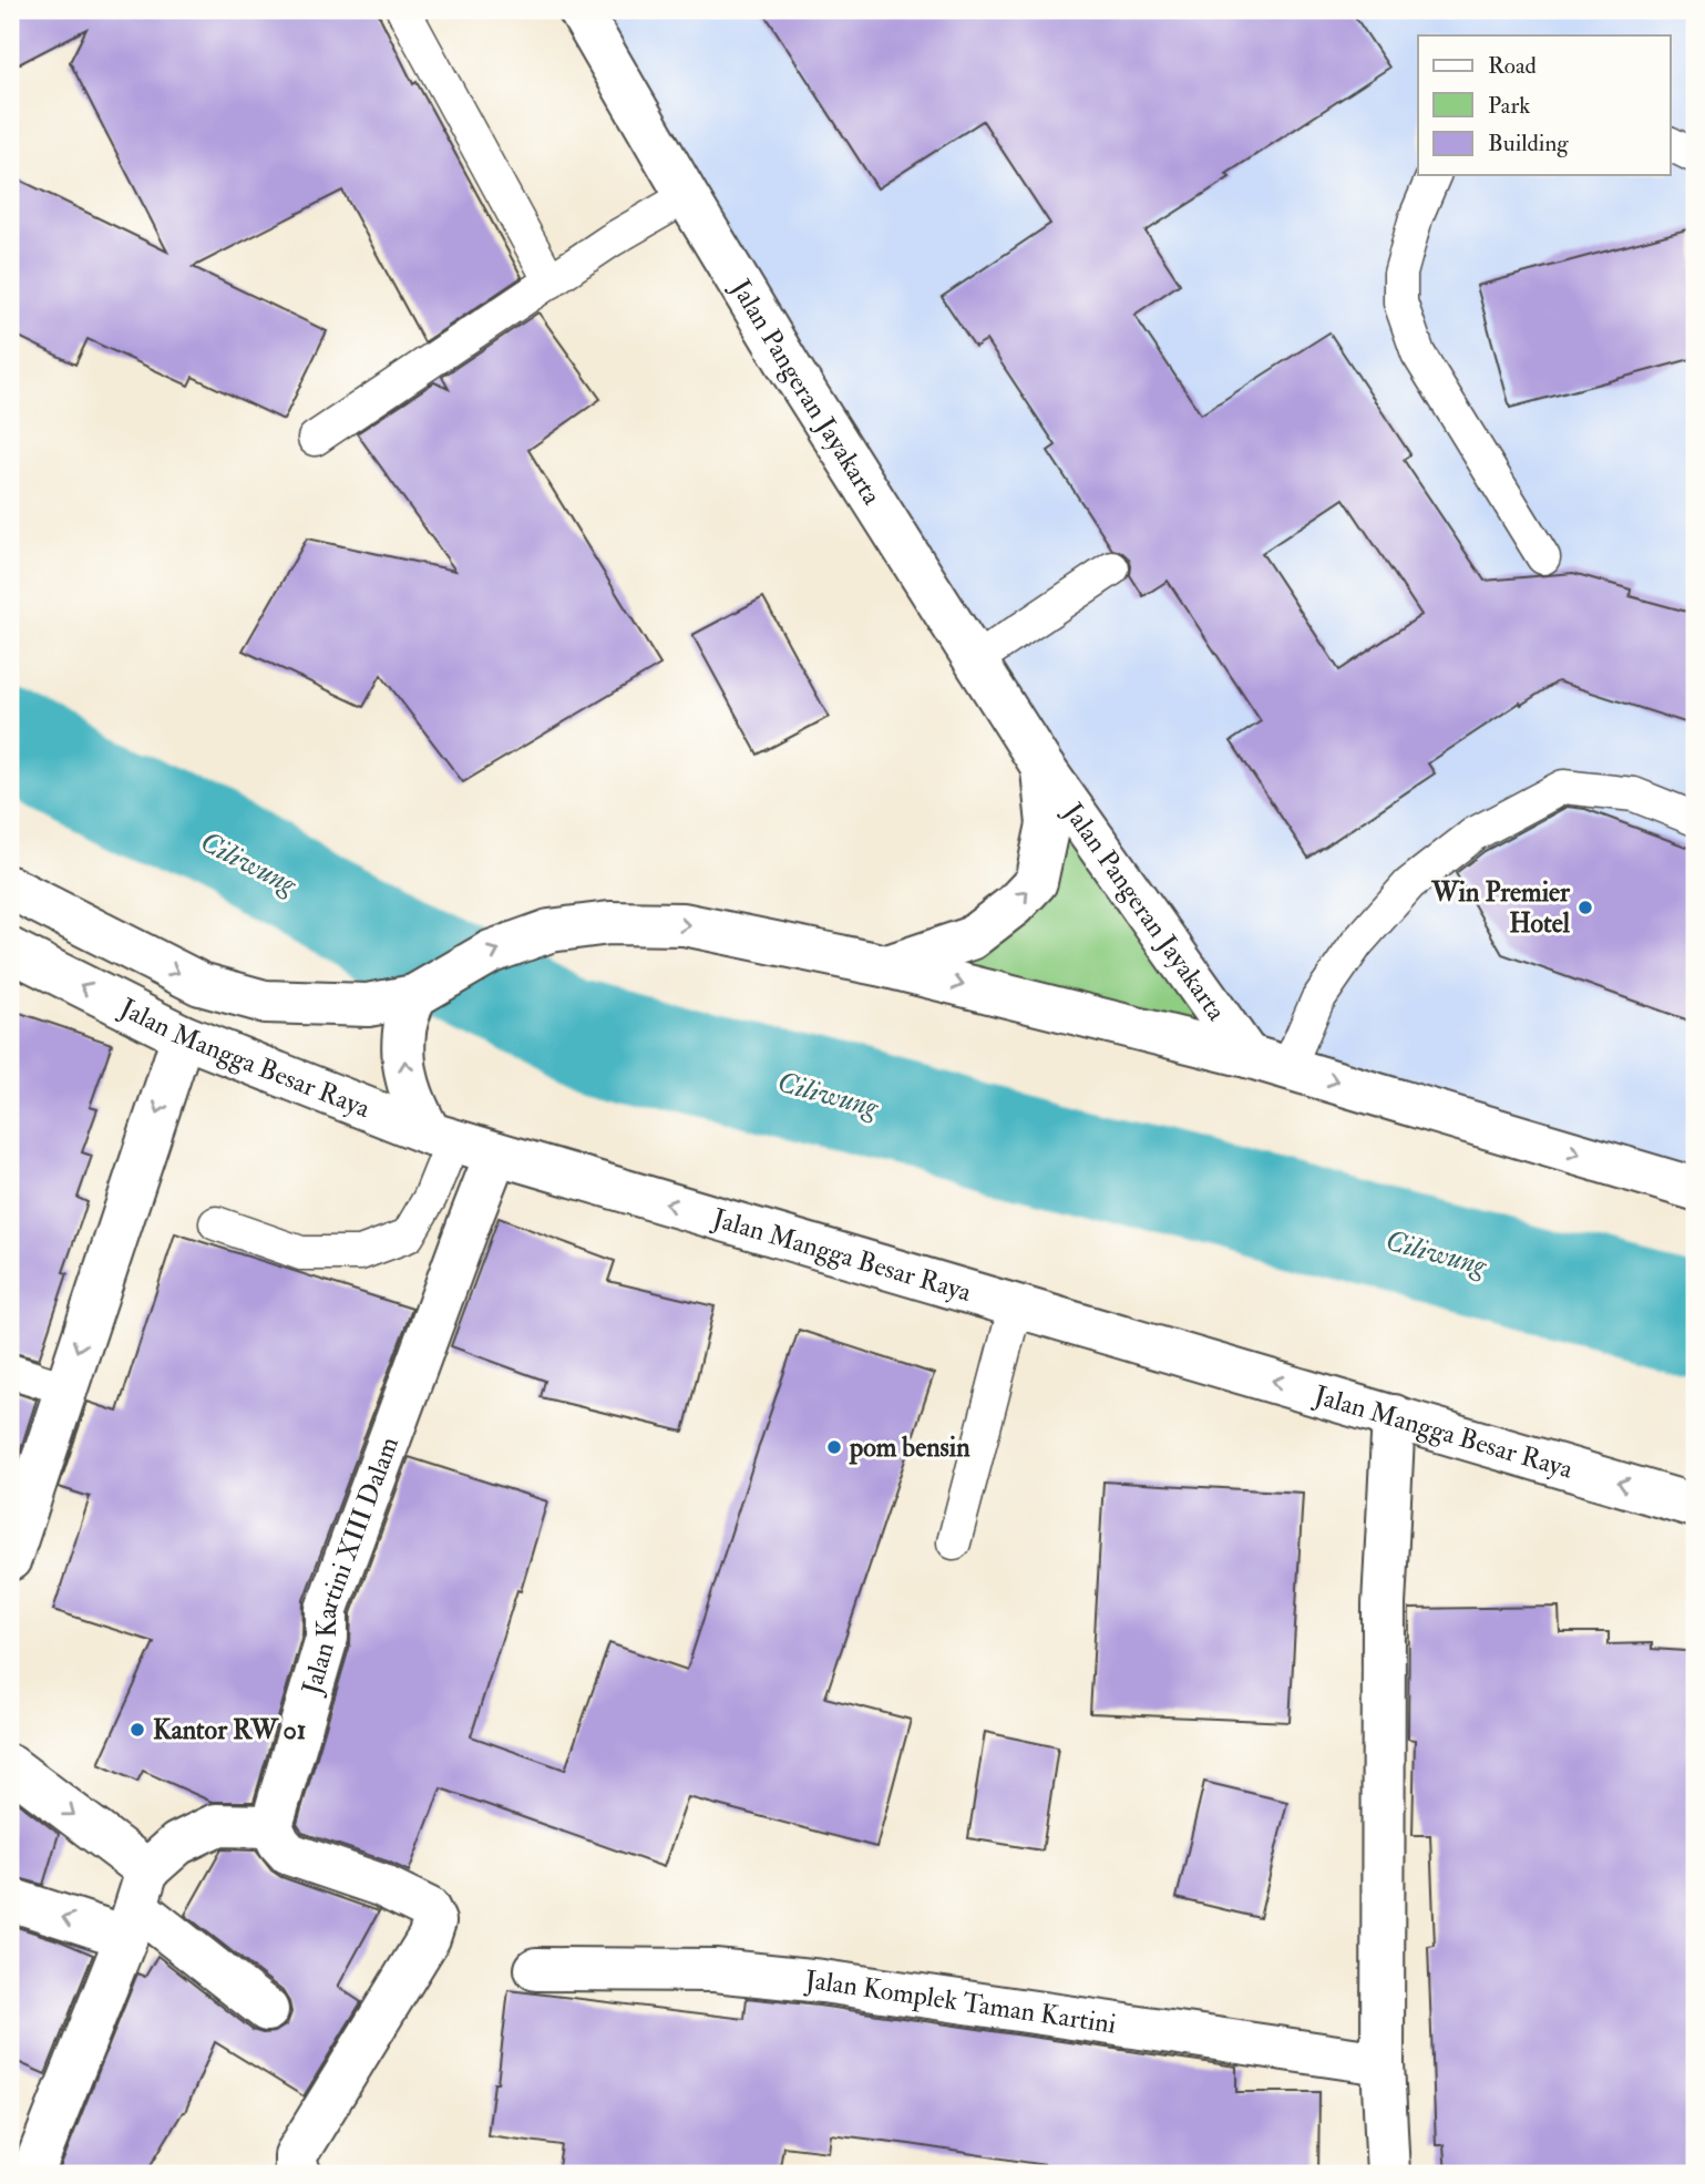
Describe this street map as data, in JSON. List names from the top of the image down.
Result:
{
  "streets": {
    "street": [
      "Jalan Pangeran Jayakarta",
      "Jalan Mangga Besar Raya",
      "Jalan Kartini XIII Dalam",
      "Jalan Komplek Taman Kartini"
    ]
  },
  "crossings": [
    ["Jalan Pangeran Jayakarta", "Jalan Mangga Besar Raya"],
    ["Jalan Mangga Besar Raya", "Jalan Kartini XIII Dalam"]
  ],
  "water": ["Ciliwung"],
  "places": ["Win Premier Hotel", "pom bensin", "Kantor RW 01"],
  "legend": ["Road", "Park", "Building"]
}
